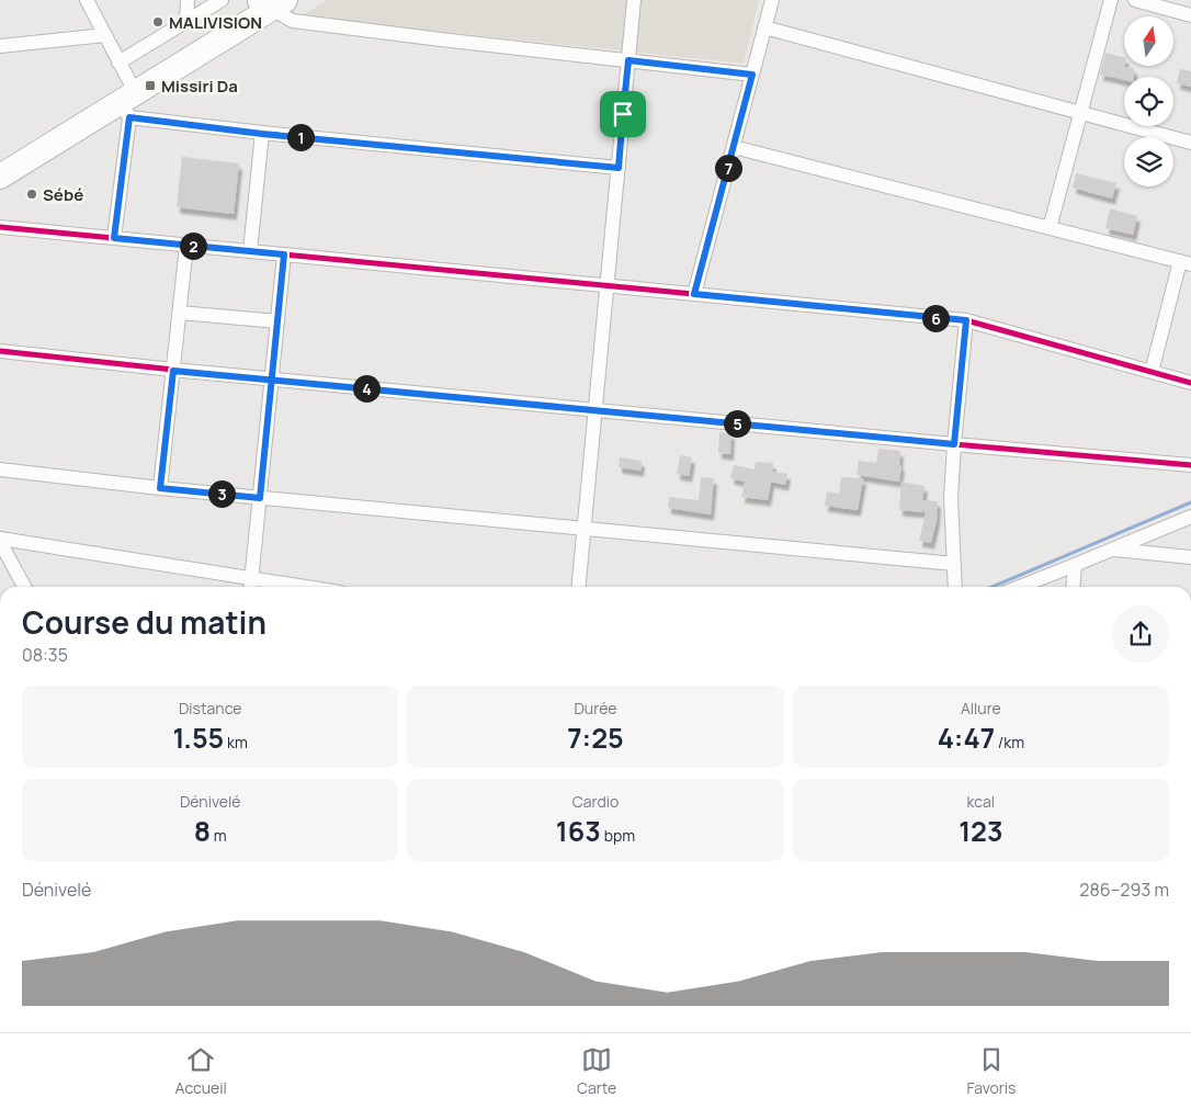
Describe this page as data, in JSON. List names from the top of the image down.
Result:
{
  "places": {
    "other": ["MALIVISION", "Sébé"],
    "transit": ["Missiri Da"]
  },
  "north": "top",
  "page": {
    "pins": [
      "1",
      "7",
      "2",
      "6",
      "4",
      "5",
      "3"
    ],
    "heading": ["Course du matin", "08:35"],
    "stats": [
      ["Distance", "1.55 km"],
      ["Durée", "7:25"],
      ["Allure", "4:47 /km"],
      ["Dénivelé", "8 m"],
      ["Cardio", "163 bpm"],
      ["kcal", "123"]
    ],
    "chart": ["Dénivelé", "286–293 m"],
    "tabs": ["Accueil", "Carte", "Favoris"]
  }
}
